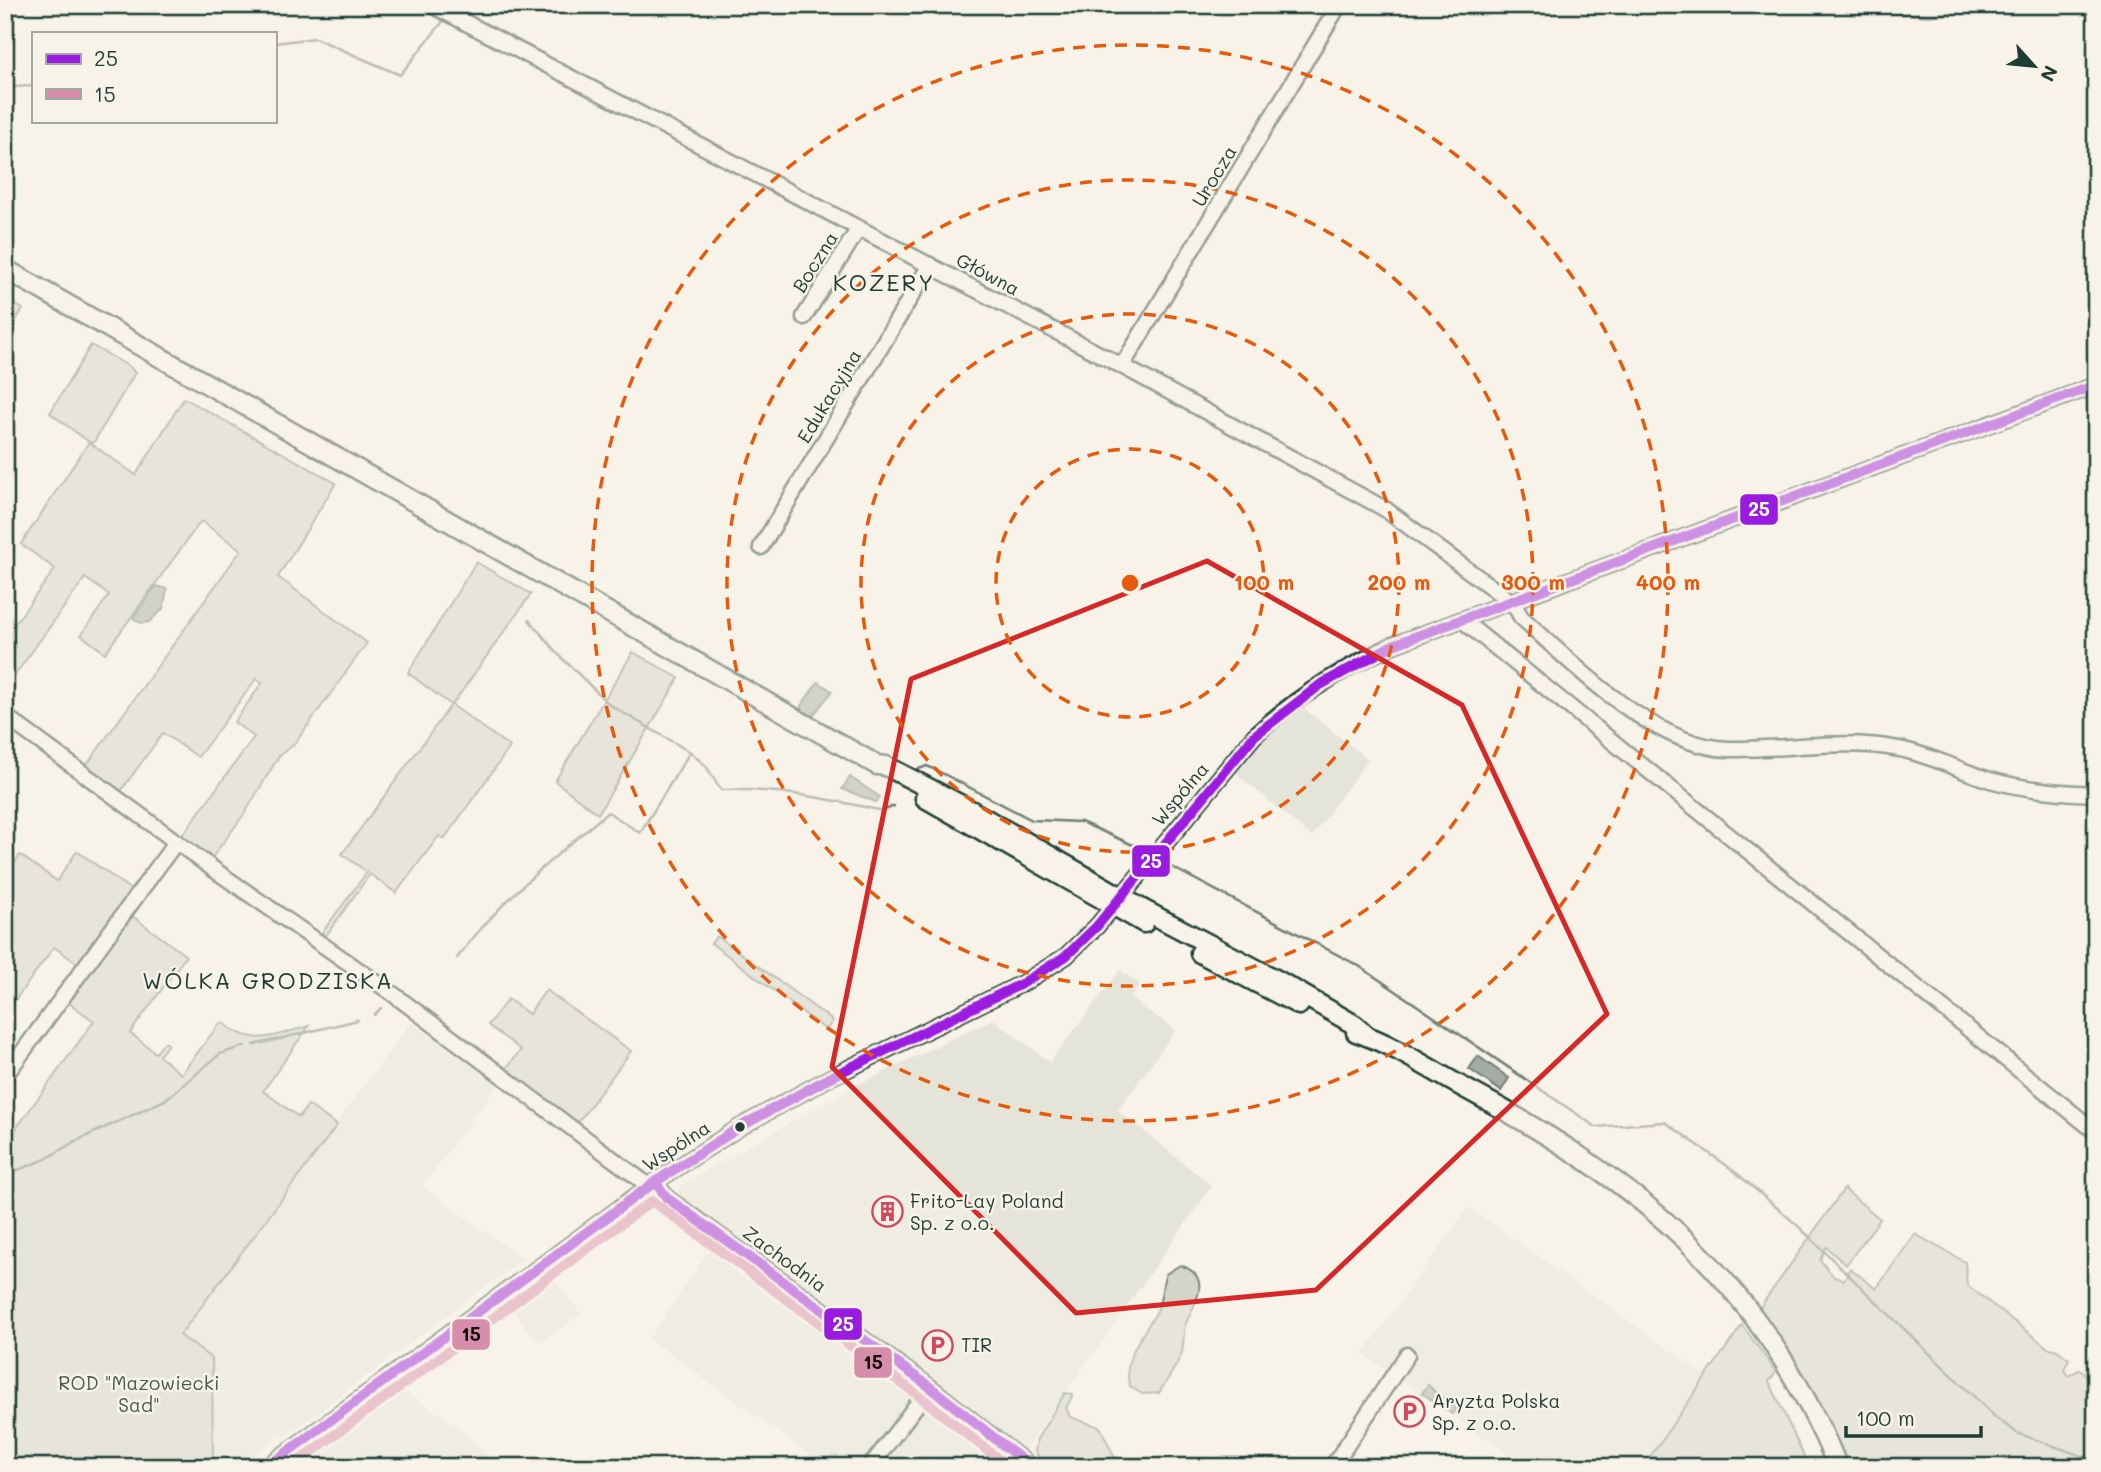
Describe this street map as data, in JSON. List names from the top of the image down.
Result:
{
  "streets": {
    "street": [
      "Urocza",
      "Boczna",
      "Główna",
      "Edukacyjna",
      "Wspólna",
      "Zachodnia"
    ]
  },
  "crossings": [
    ["Urocza", "Główna"],
    ["Boczna", "Główna"],
    ["Główna", "Edukacyjna"],
    ["Główna", "Wspólna"],
    ["Wspólna", "Zachodnia"]
  ],
  "districts": ["KOZERY", "WÓLKA GRODZISKA"],
  "parks": ["ROD \"Mazowiecki Sad\""],
  "places": {
    "building": ["Frito-Lay Poland Sp. z o.o."],
    "parking": ["TIR", "Aryzta Polska Sp. z o.o."]
  },
  "lines": ["transit line 25", "transit line 15"],
  "legend": ["25", "15"],
  "scale_bar": "100 m",
  "north": "bottom right",
  "rings": [
    "100 m",
    "200 m",
    "300 m",
    "400 m"
  ]
}
